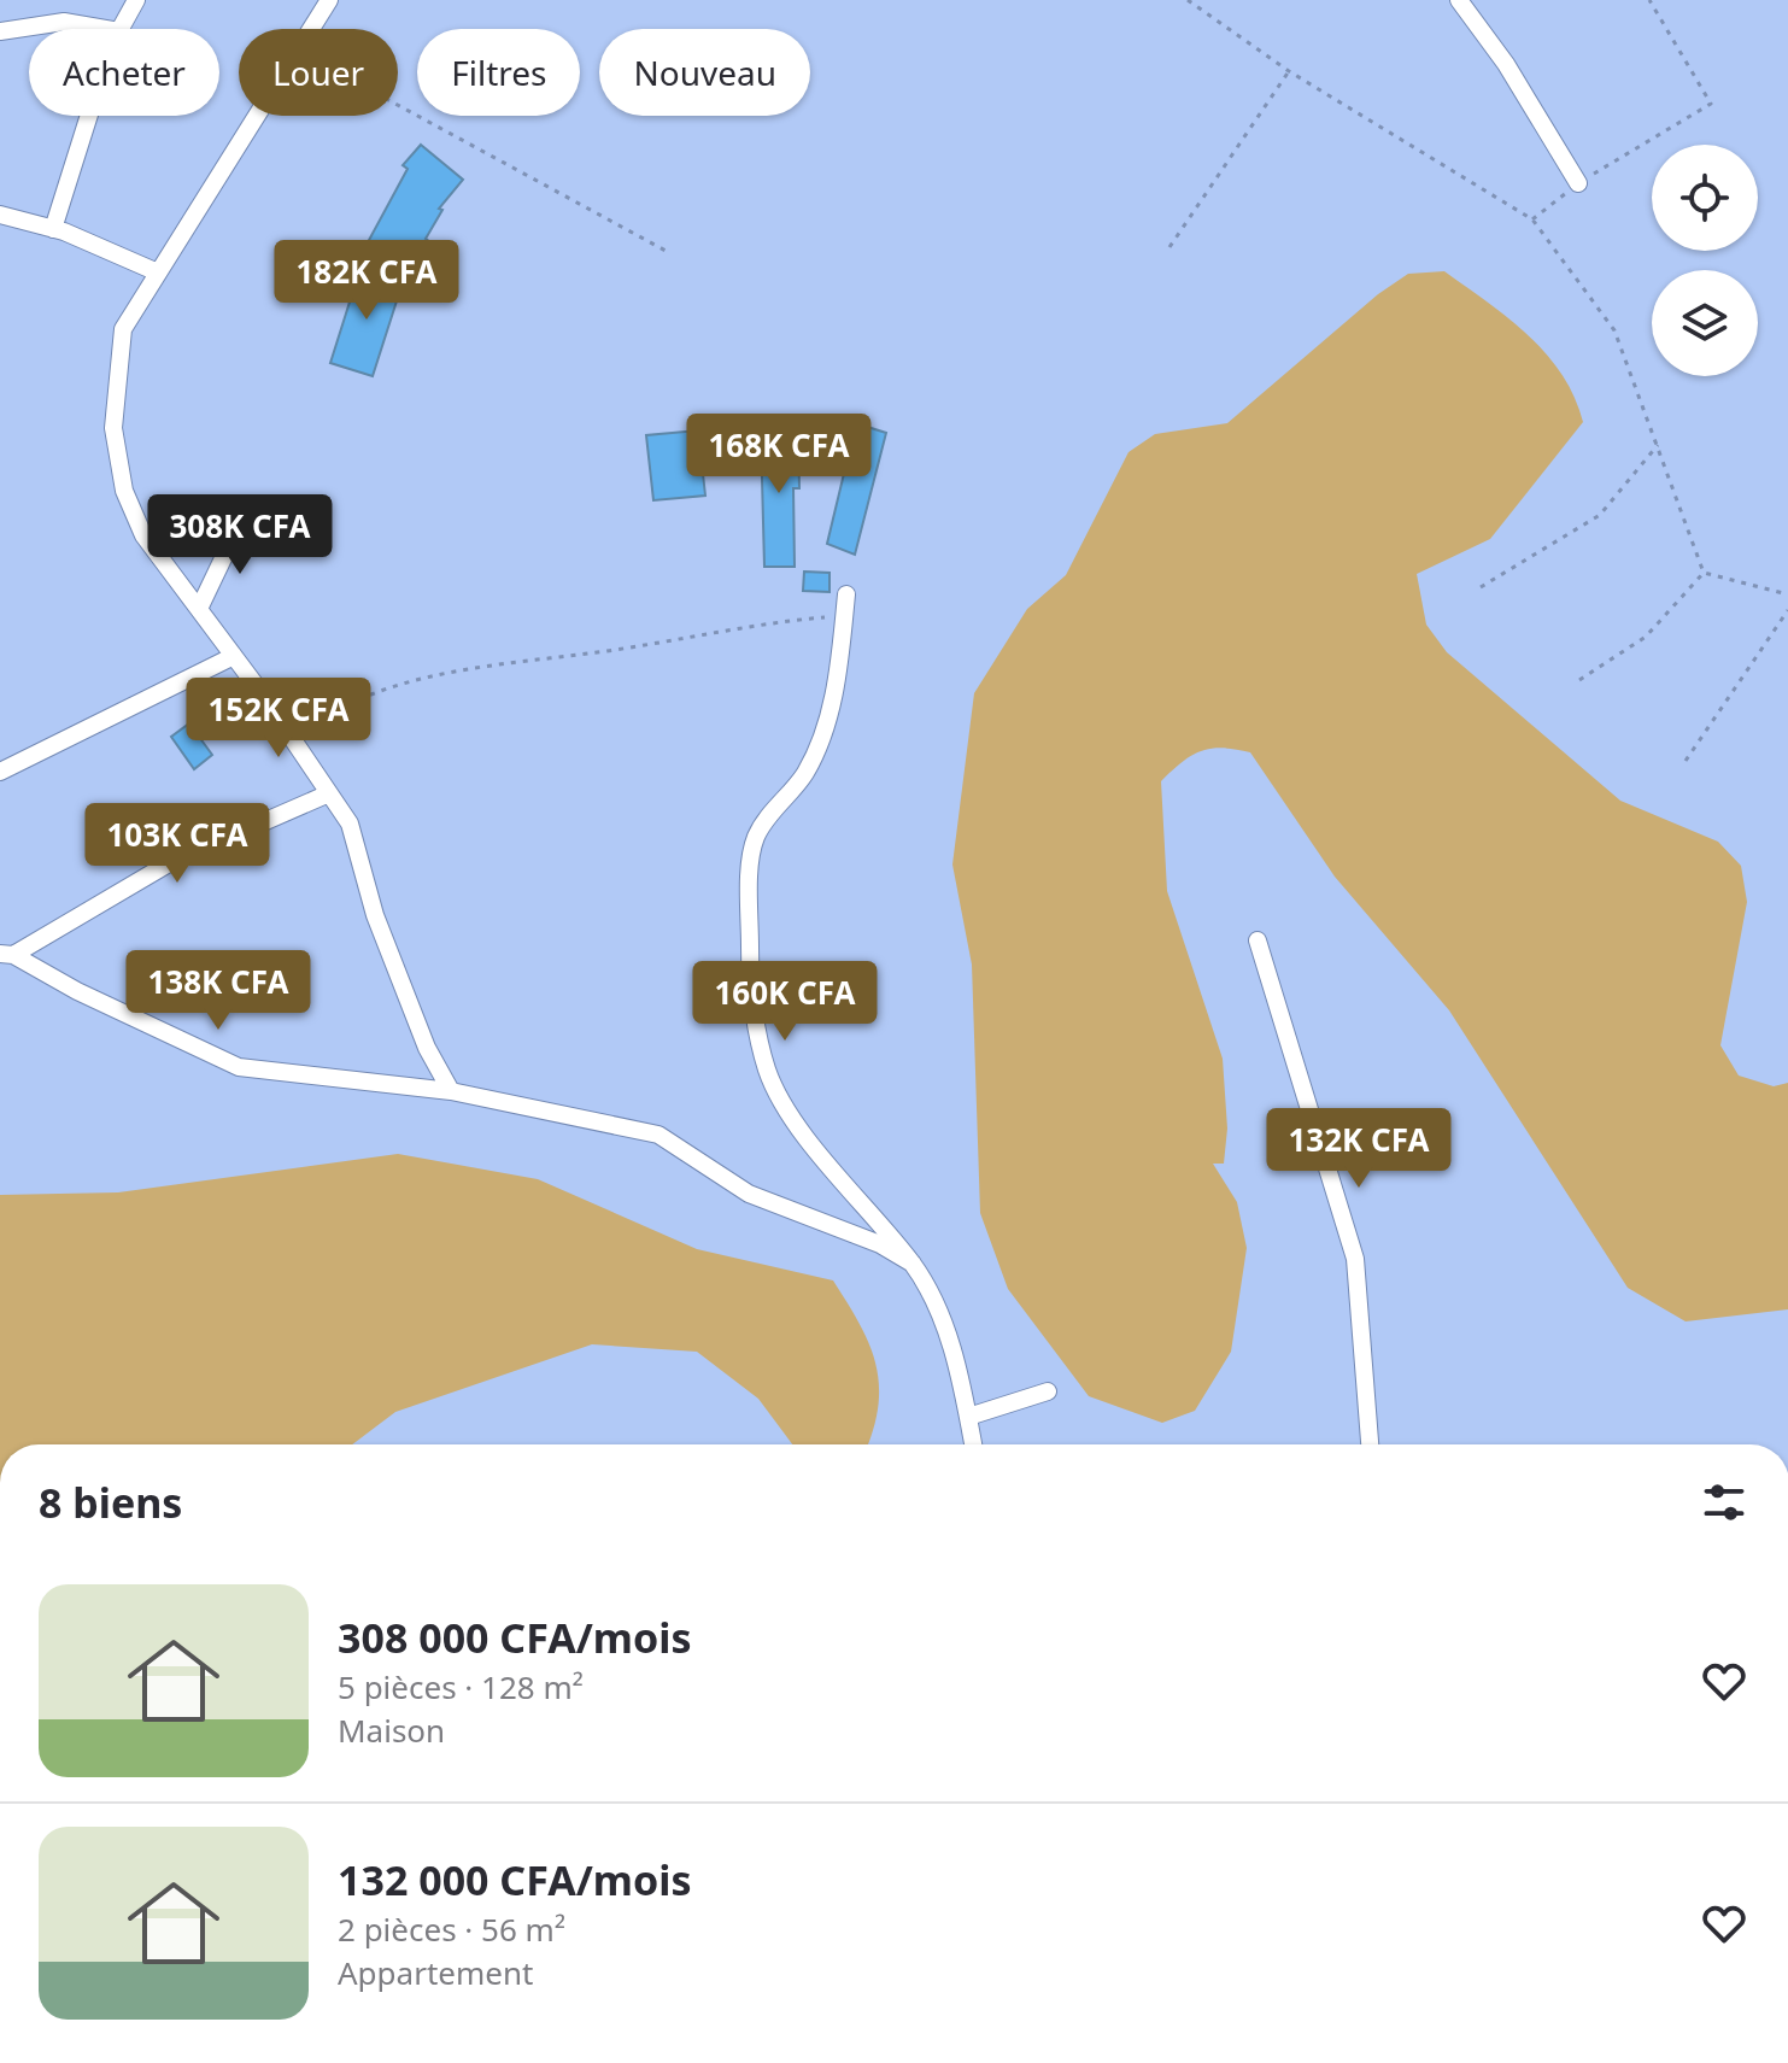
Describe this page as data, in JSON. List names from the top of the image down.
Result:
{
  "page": {
    "chip": [
      "Acheter",
      "Louer",
      "Filtres",
      "Nouveau"
    ],
    "price": [
      "182K CFA",
      "168K CFA",
      "308K CFA",
      "152K CFA",
      "103K CFA",
      "138K CFA",
      "160K CFA",
      "132K CFA"
    ],
    "heading": "8 biens",
    "list": [
      {
        "name": "308 000 CFA/mois",
        "note": "5 pièces · 128 m² · Maison"
      },
      {
        "name": "132 000 CFA/mois",
        "note": "2 pièces · 56 m² · Appartement"
      }
    ]
  }
}
